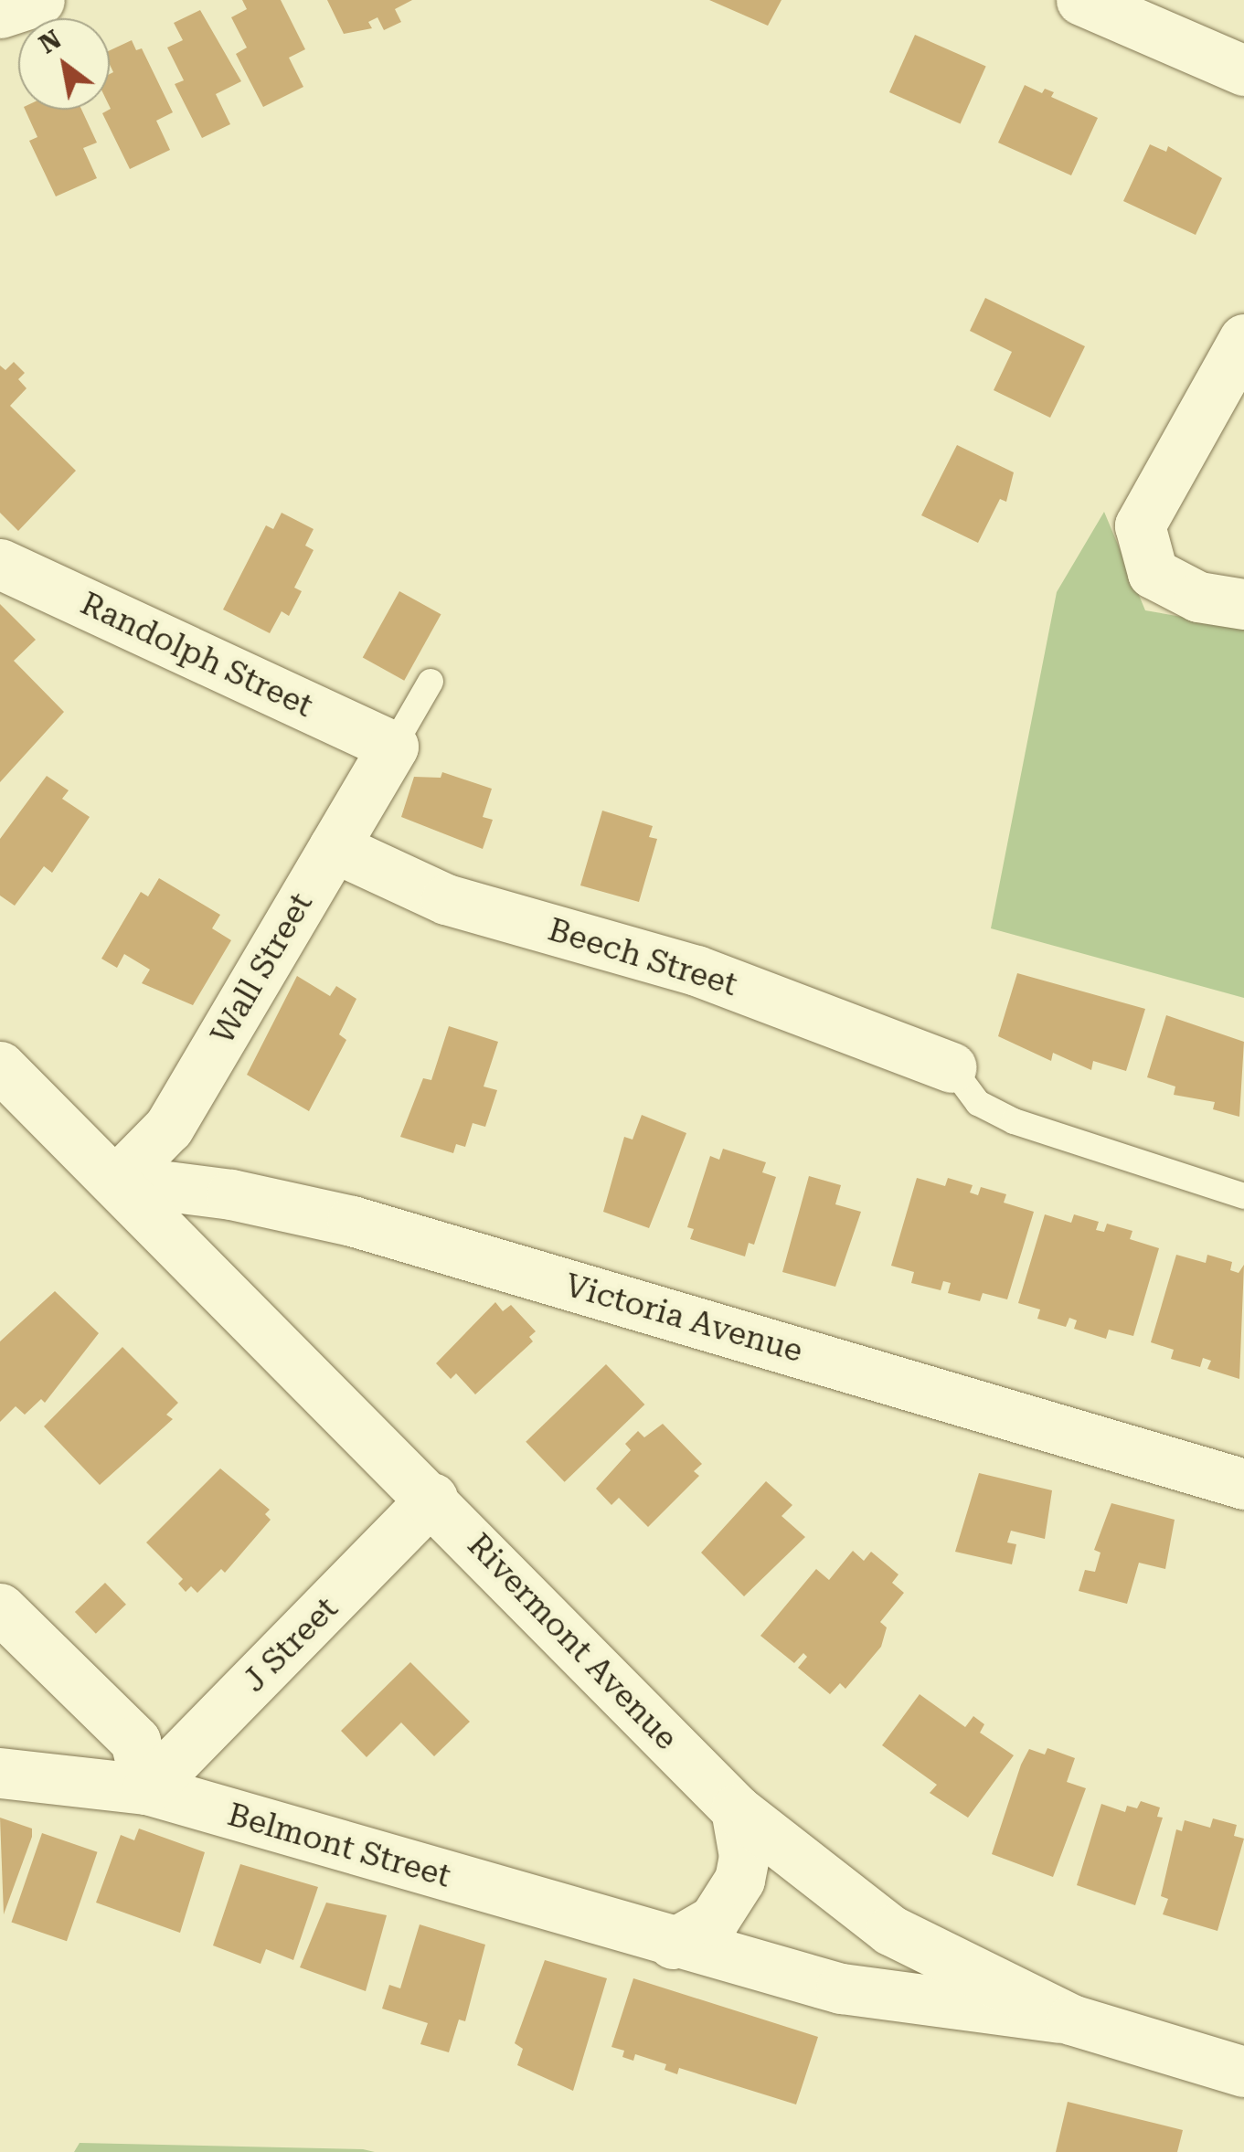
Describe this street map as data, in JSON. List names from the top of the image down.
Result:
{
  "streets": {
    "street": [
      "Randolph Street",
      "Beech Street",
      "Wall Street",
      "Victoria Avenue",
      "Rivermont Avenue",
      "J Street",
      "Belmont Street"
    ]
  },
  "crossings": [
    ["Randolph Street", "Wall Street"],
    ["Beech Street", "Wall Street"],
    ["Wall Street", "Victoria Avenue"],
    ["Wall Street", "Rivermont Avenue"],
    ["Victoria Avenue", "Rivermont Avenue"],
    ["Rivermont Avenue", "J Street"],
    ["Rivermont Avenue", "Belmont Street"],
    ["J Street", "Belmont Street"]
  ],
  "north": "top left"
}
